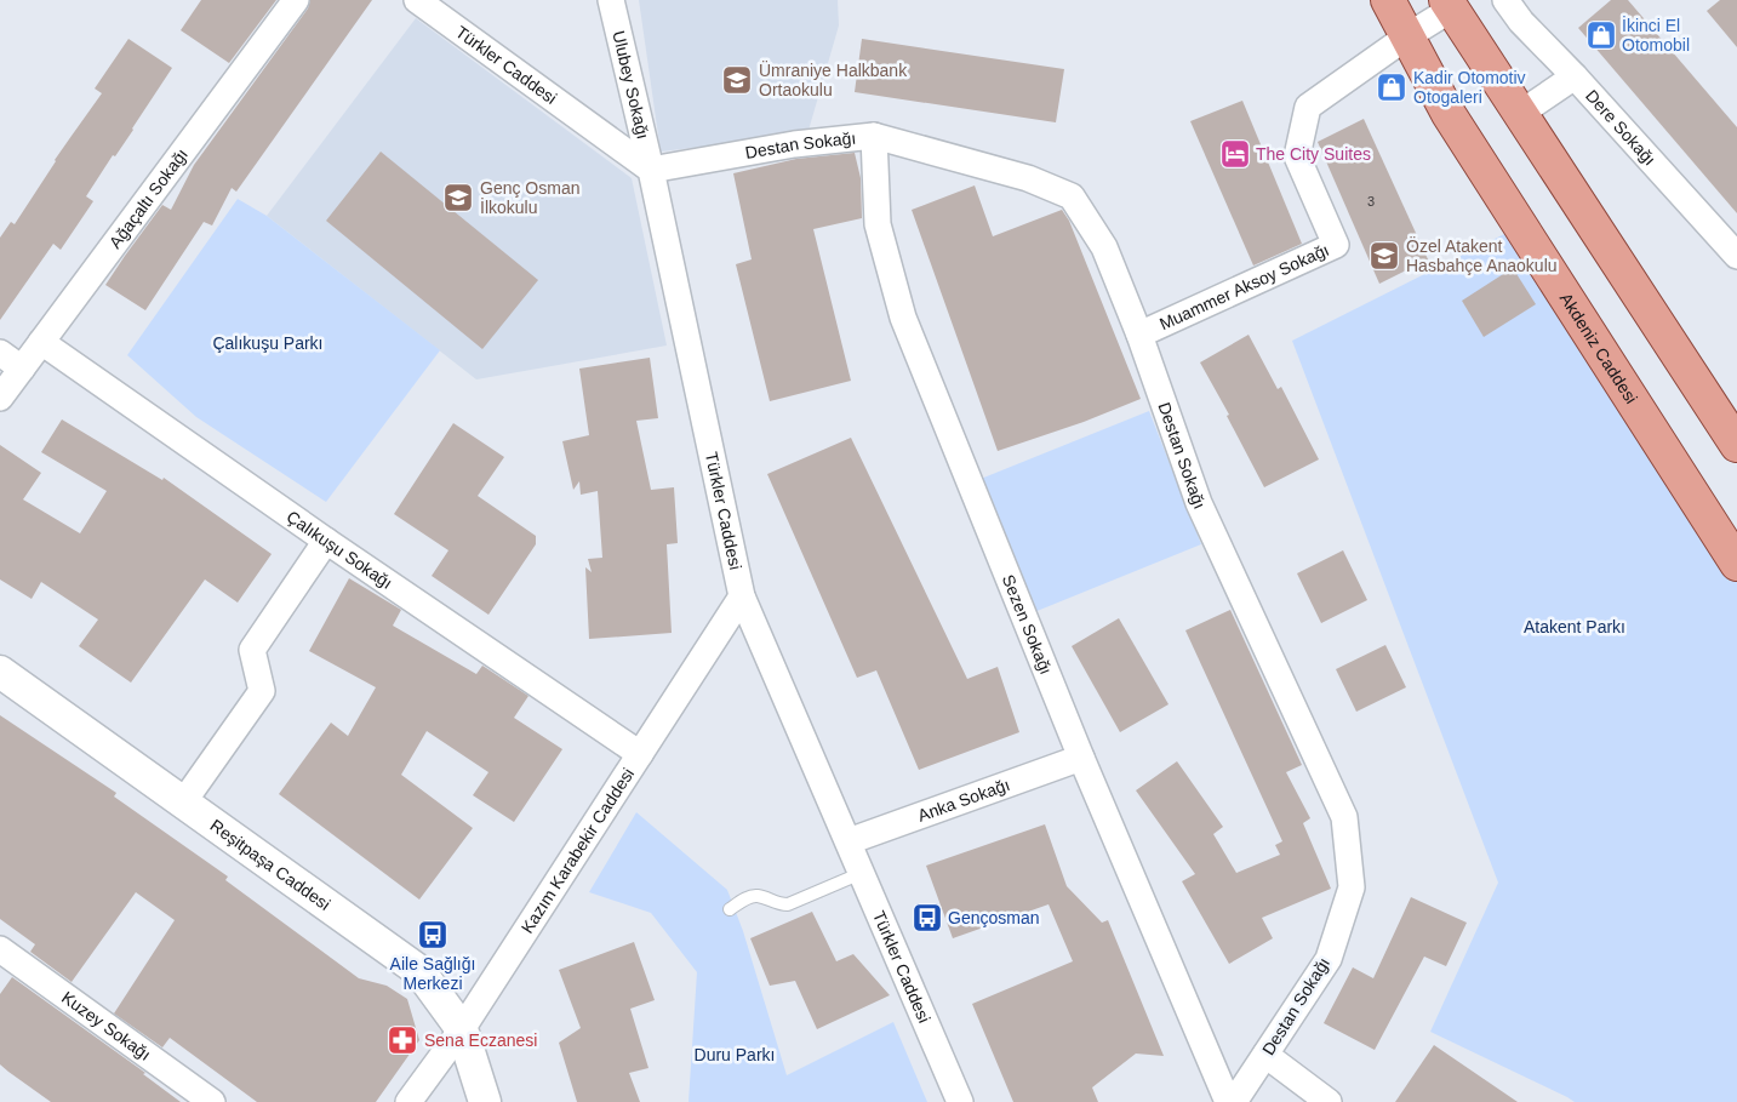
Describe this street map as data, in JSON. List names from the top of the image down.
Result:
{
  "streets": {
    "main road": ["Akdeniz Caddesi"],
    "street": [
      "Türkler Caddesi",
      "Ulubey Sokağı",
      "Dere Sokağı",
      "Destan Sokağı",
      "Ağaçaltı Sokağı",
      "Muammer Aksoy Sokağı",
      "Çalıkuşu Sokağı",
      "Sezen Sokağı",
      "Anka Sokağı",
      "Kazım Karabekir Caddesi",
      "Reşitpaşa Caddesi",
      "Kuzey Sokağı"
    ]
  },
  "crossings": [
    ["Türkler Caddesi", "Ulubey Sokağı"],
    ["Türkler Caddesi", "Destan Sokağı"],
    ["Türkler Caddesi", "Anka Sokağı"],
    ["Türkler Caddesi", "Kazım Karabekir Caddesi"],
    ["Ulubey Sokağı", "Destan Sokağı"],
    ["Destan Sokağı", "Muammer Aksoy Sokağı"],
    ["Destan Sokağı", "Sezen Sokağı"],
    ["Ağaçaltı Sokağı", "Çalıkuşu Sokağı"],
    ["Muammer Aksoy Sokağı", "Akdeniz Caddesi"],
    ["Çalıkuşu Sokağı", "Kazım Karabekir Caddesi"],
    ["Sezen Sokağı", "Anka Sokağı"],
    ["Kazım Karabekir Caddesi", "Reşitpaşa Caddesi"]
  ],
  "parks": ["Çalıkuşu Parkı", "Atakent Parkı", "Duru Parkı"],
  "places": {
    "shop": ["İkinci El Otomobil", "Kadir Otomotiv Otogaleri"],
    "school or university": ["Ümraniye Halkbank Ortaokulu", "Genç Osman İlkokulu", "Özel Atakent Hasbahçe Anaokulu"],
    "hotel": ["The City Suites"],
    "bus stop": ["Gençosman", "Aile Sağlığı Merkezi"],
    "pharmacy": ["Sena Eczanesi"]
  },
  "house_numbers": ["3"]
}
